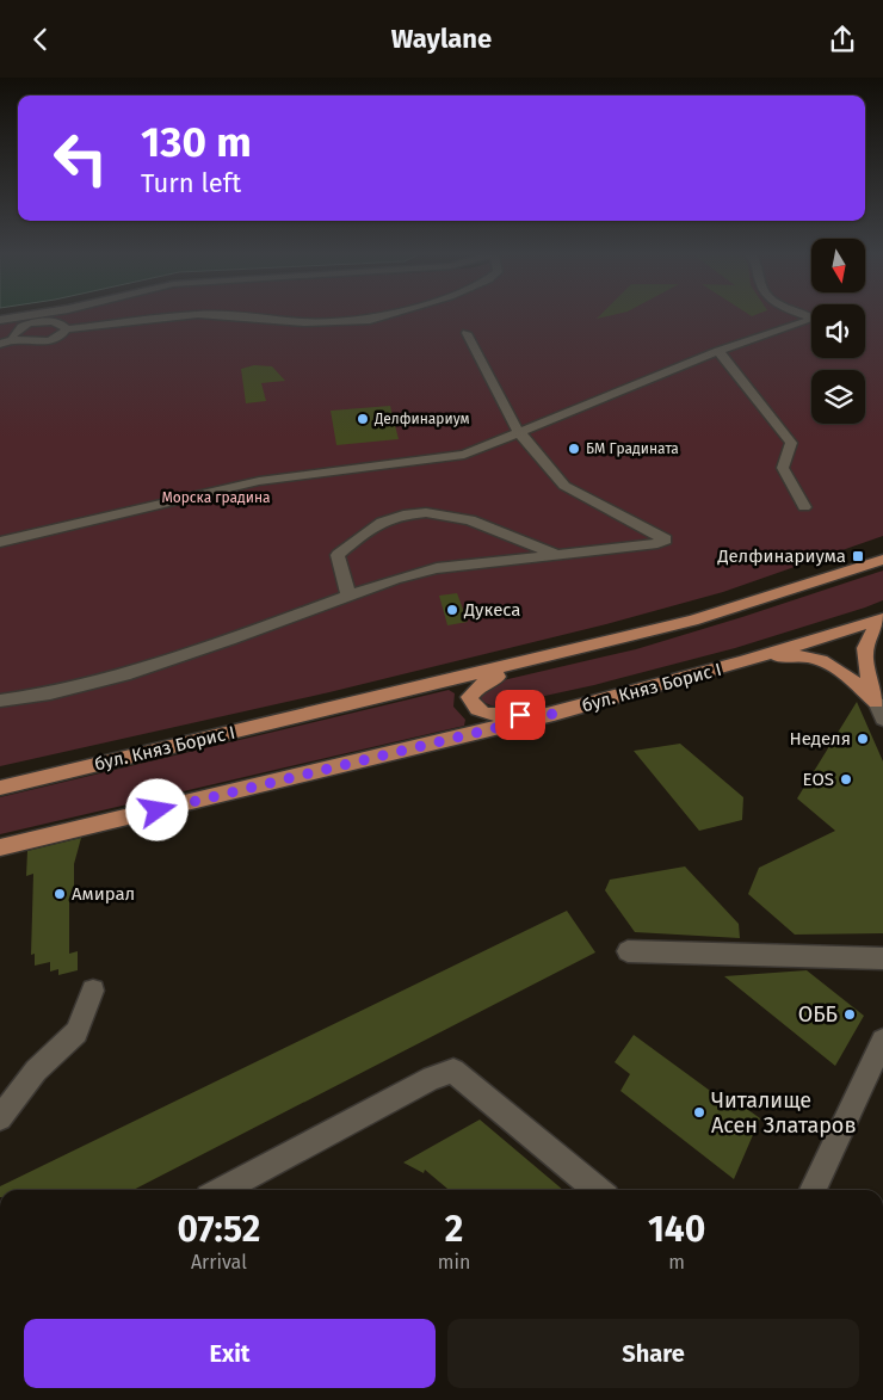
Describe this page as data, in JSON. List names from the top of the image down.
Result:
{
  "streets": {
    "main road": ["бул. Княз Борис I"]
  },
  "parks": ["Морска градина"],
  "places": {
    "other": [
      "Делфинариум",
      "БМ Градината",
      "Дукеса",
      "Неделя",
      "EOS",
      "Амирал",
      "ОББ",
      "Читалище Асен Златаров"
    ],
    "transit": ["Делфинариума"]
  },
  "north": "bottom",
  "page": {
    "header": "Waylane",
    "turn": ["130 m", "Turn left"],
    "eta": [
      "07:52",
      "Arrival",
      "2",
      "min",
      "140",
      "m"
    ],
    "buttons": ["Exit", "Share"]
  }
}
